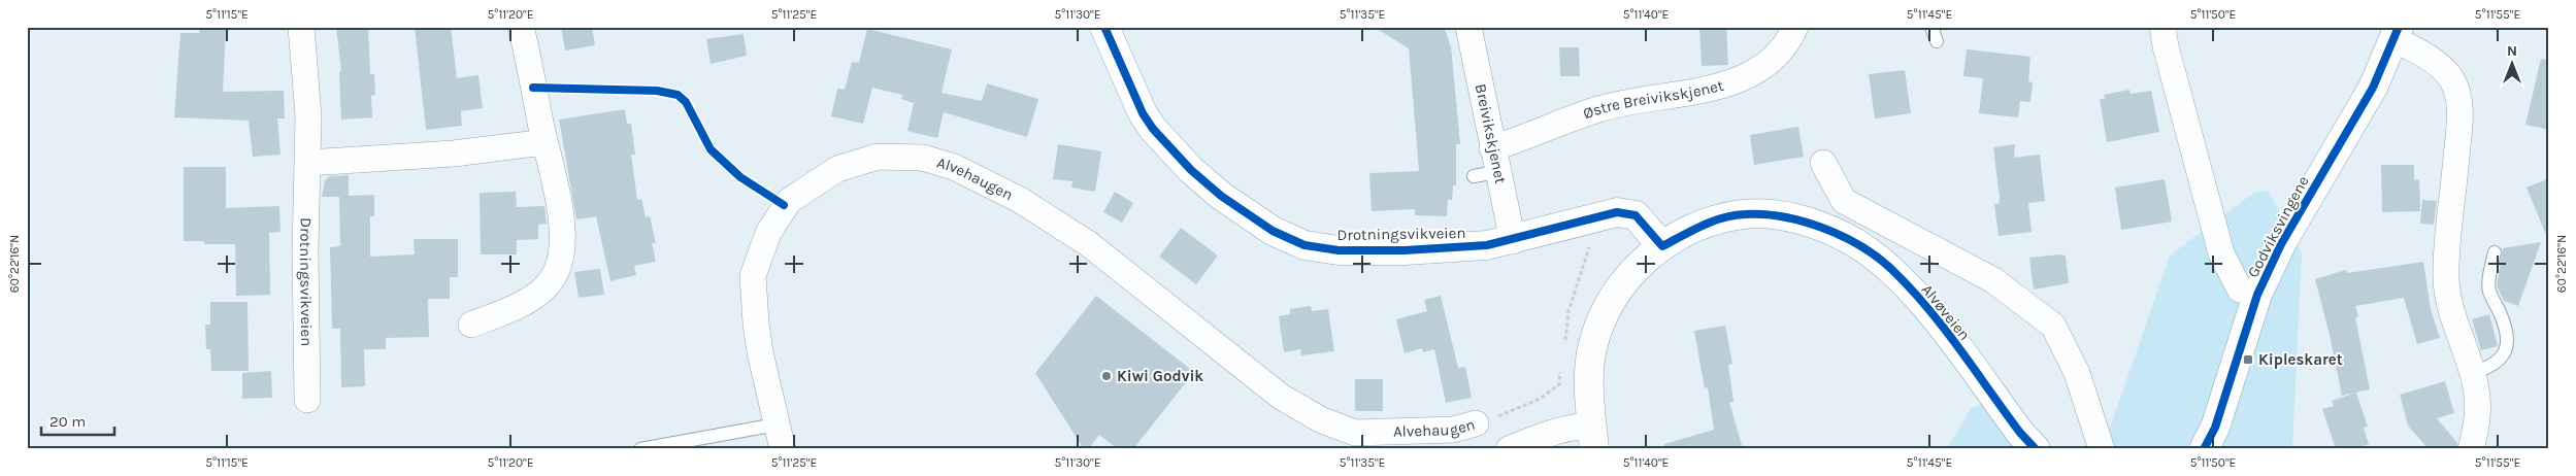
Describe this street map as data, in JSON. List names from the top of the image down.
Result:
{
  "streets": {
    "main road": ["Godviksvingene", "Drotningsvikveien", "Alvøveien"],
    "street": ["Østre Breivikskjenet", "Breivikskjenet", "Alvehaugen"]
  },
  "crossings": [
    ["Østre Breivikskjenet", "Breivikskjenet"],
    ["Breivikskjenet", "Drotningsvikveien"],
    ["Drotningsvikveien", "Alvøveien"]
  ],
  "places": {
    "transit": ["Kipleskaret"],
    "other": ["Kiwi Godvik"]
  },
  "scale_bar": "20 m",
  "north": "top",
  "coordinates": [
    "5°11'15\"E",
    "5°11'20\"E",
    "5°11'25\"E",
    "5°11'30\"E",
    "5°11'35\"E",
    "5°11'40\"E",
    "5°11'45\"E",
    "5°11'50\"E",
    "5°11'55\"E",
    "60°22'16\"N"
  ]
}
